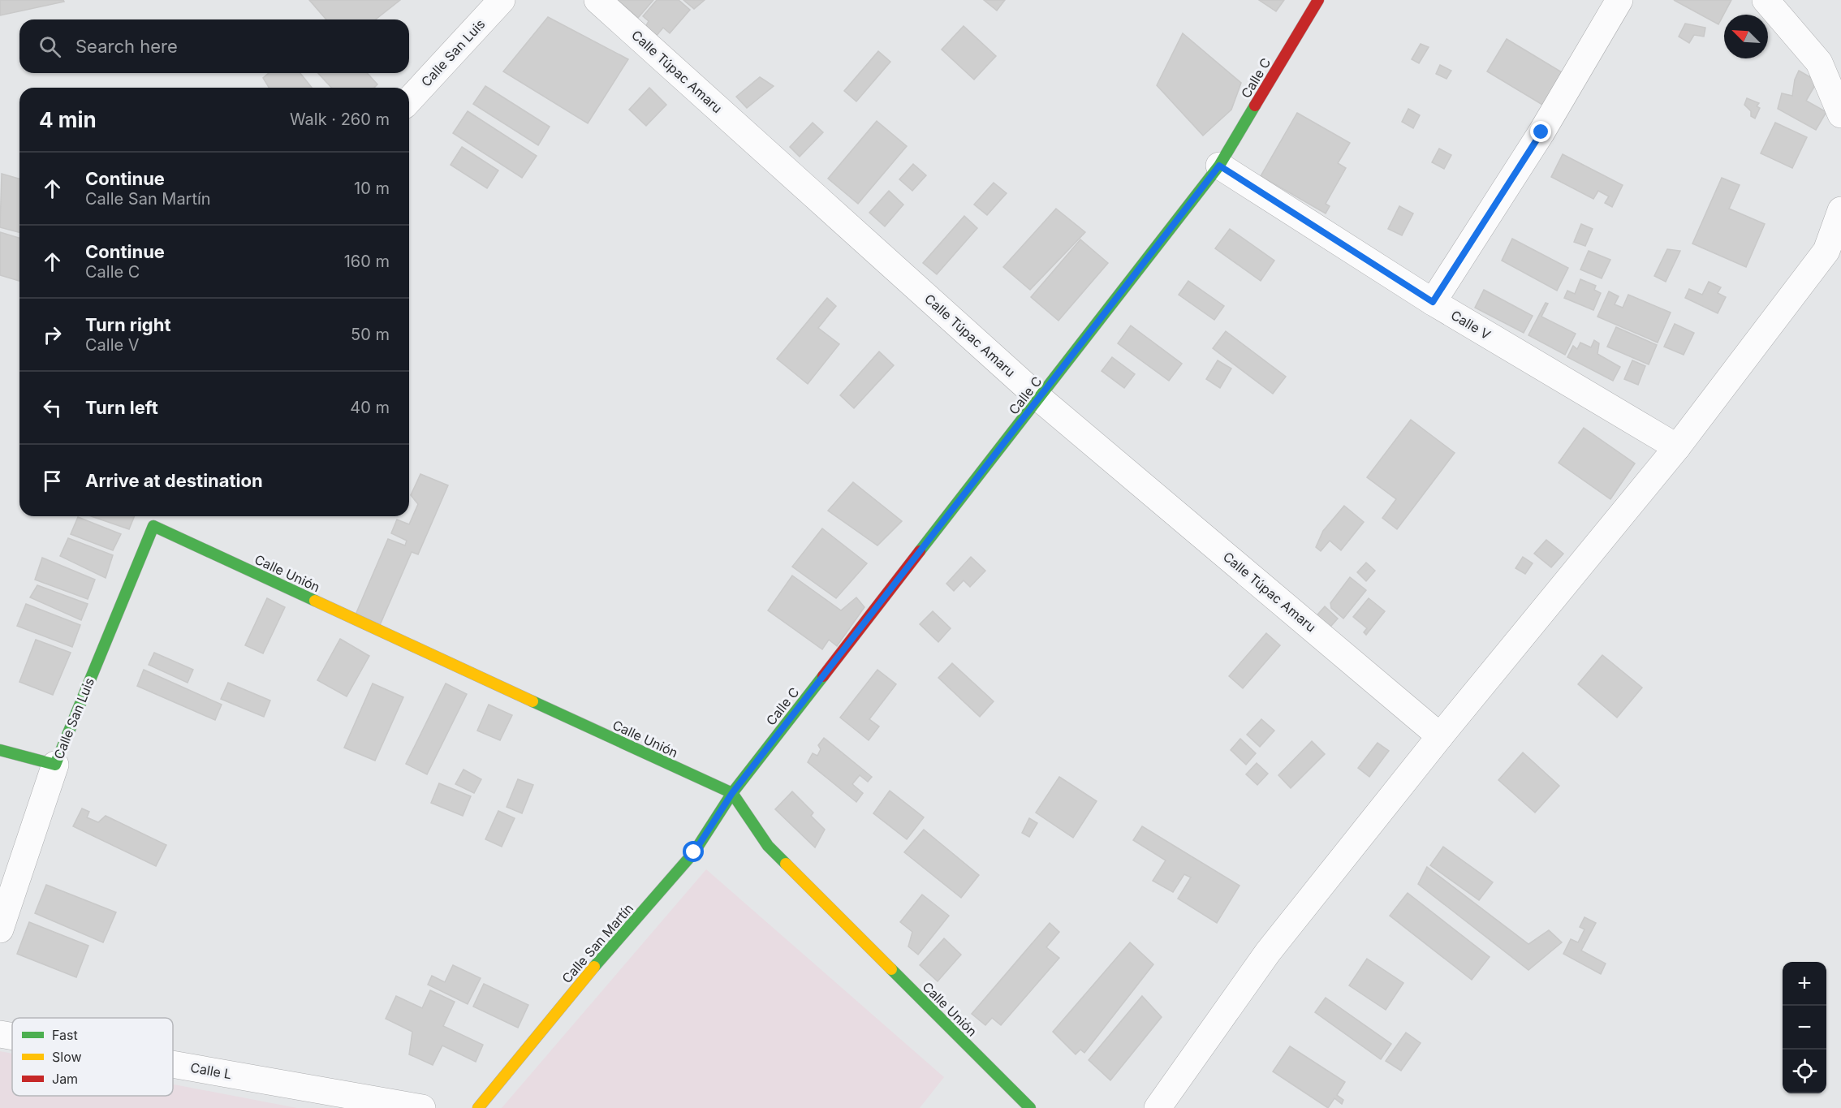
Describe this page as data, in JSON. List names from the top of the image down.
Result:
{
  "streets": {
    "street": [
      "Calle San Luis",
      "Calle Túpac Amaru",
      "Calle C",
      "Calle V",
      "Calle Unión",
      "Calle San Martín",
      "Calle L"
    ]
  },
  "crossings": [
    ["Calle San Luis", "Calle Unión"],
    ["Calle Túpac Amaru", "Calle C"],
    ["Calle C", "Calle V"],
    ["Calle C", "Calle Unión"],
    ["Calle C", "Calle San Martín"],
    ["Calle Unión", "Calle San Martín"]
  ],
  "legend": ["Fast", "Slow", "Jam"],
  "north": "top left",
  "page": {
    "search": "Search here",
    "heading": ["4 min", "Walk · 260 m"],
    "list": [
      ["Continue", "Calle San Martín", "10 m"],
      ["Continue", "Calle C", "160 m"],
      ["Turn right", "Calle V", "50 m"],
      ["Turn left", "40 m"],
      "Arrive at destination"
    ],
    "map_buttons": ["+", "−"]
  }
}
